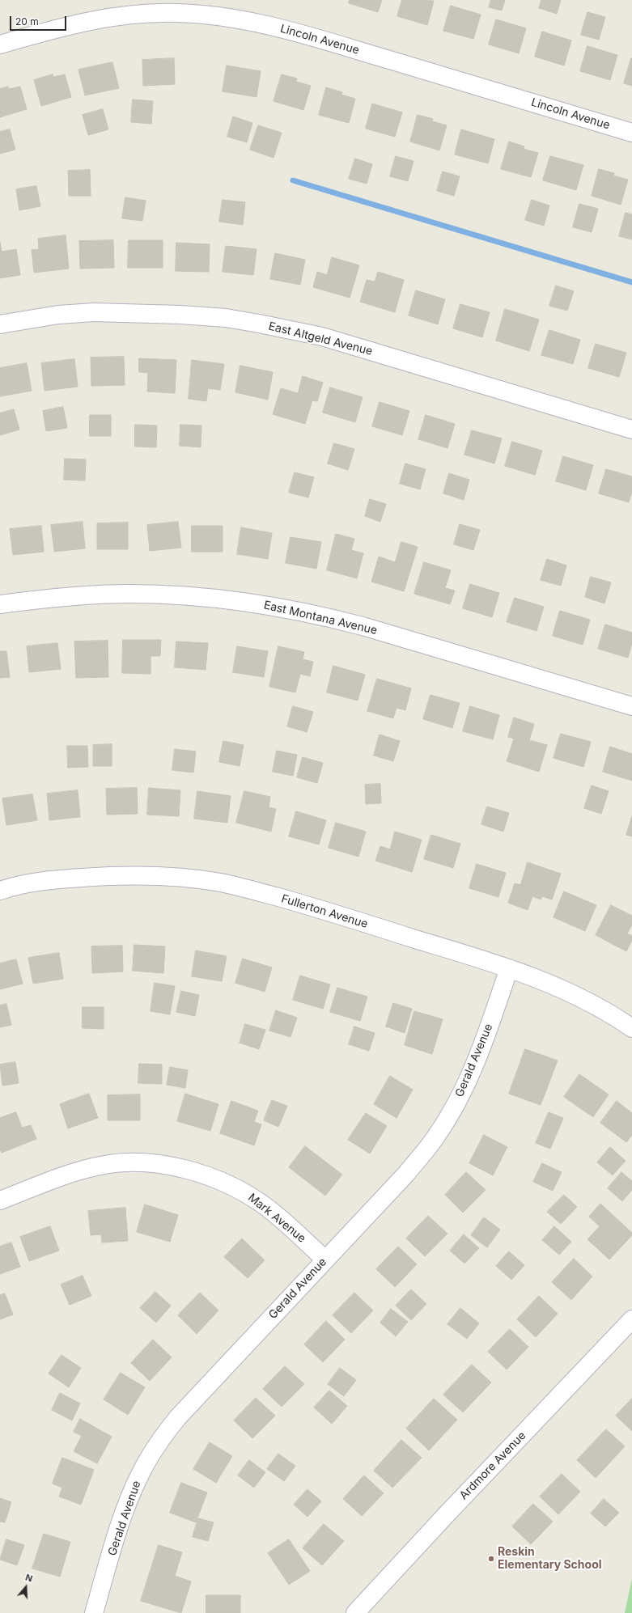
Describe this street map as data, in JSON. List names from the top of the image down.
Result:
{
  "streets": {
    "street": [
      "Lincoln Avenue",
      "East Altgeld Avenue",
      "East Montana Avenue",
      "Fullerton Avenue",
      "Gerald Avenue",
      "Mark Avenue",
      "Ardmore Avenue"
    ]
  },
  "crossings": [
    ["Fullerton Avenue", "Gerald Avenue"],
    ["Gerald Avenue", "Mark Avenue"]
  ],
  "places": ["Reskin Elementary School"],
  "scale_bar": "20 m",
  "north": "top"
}
